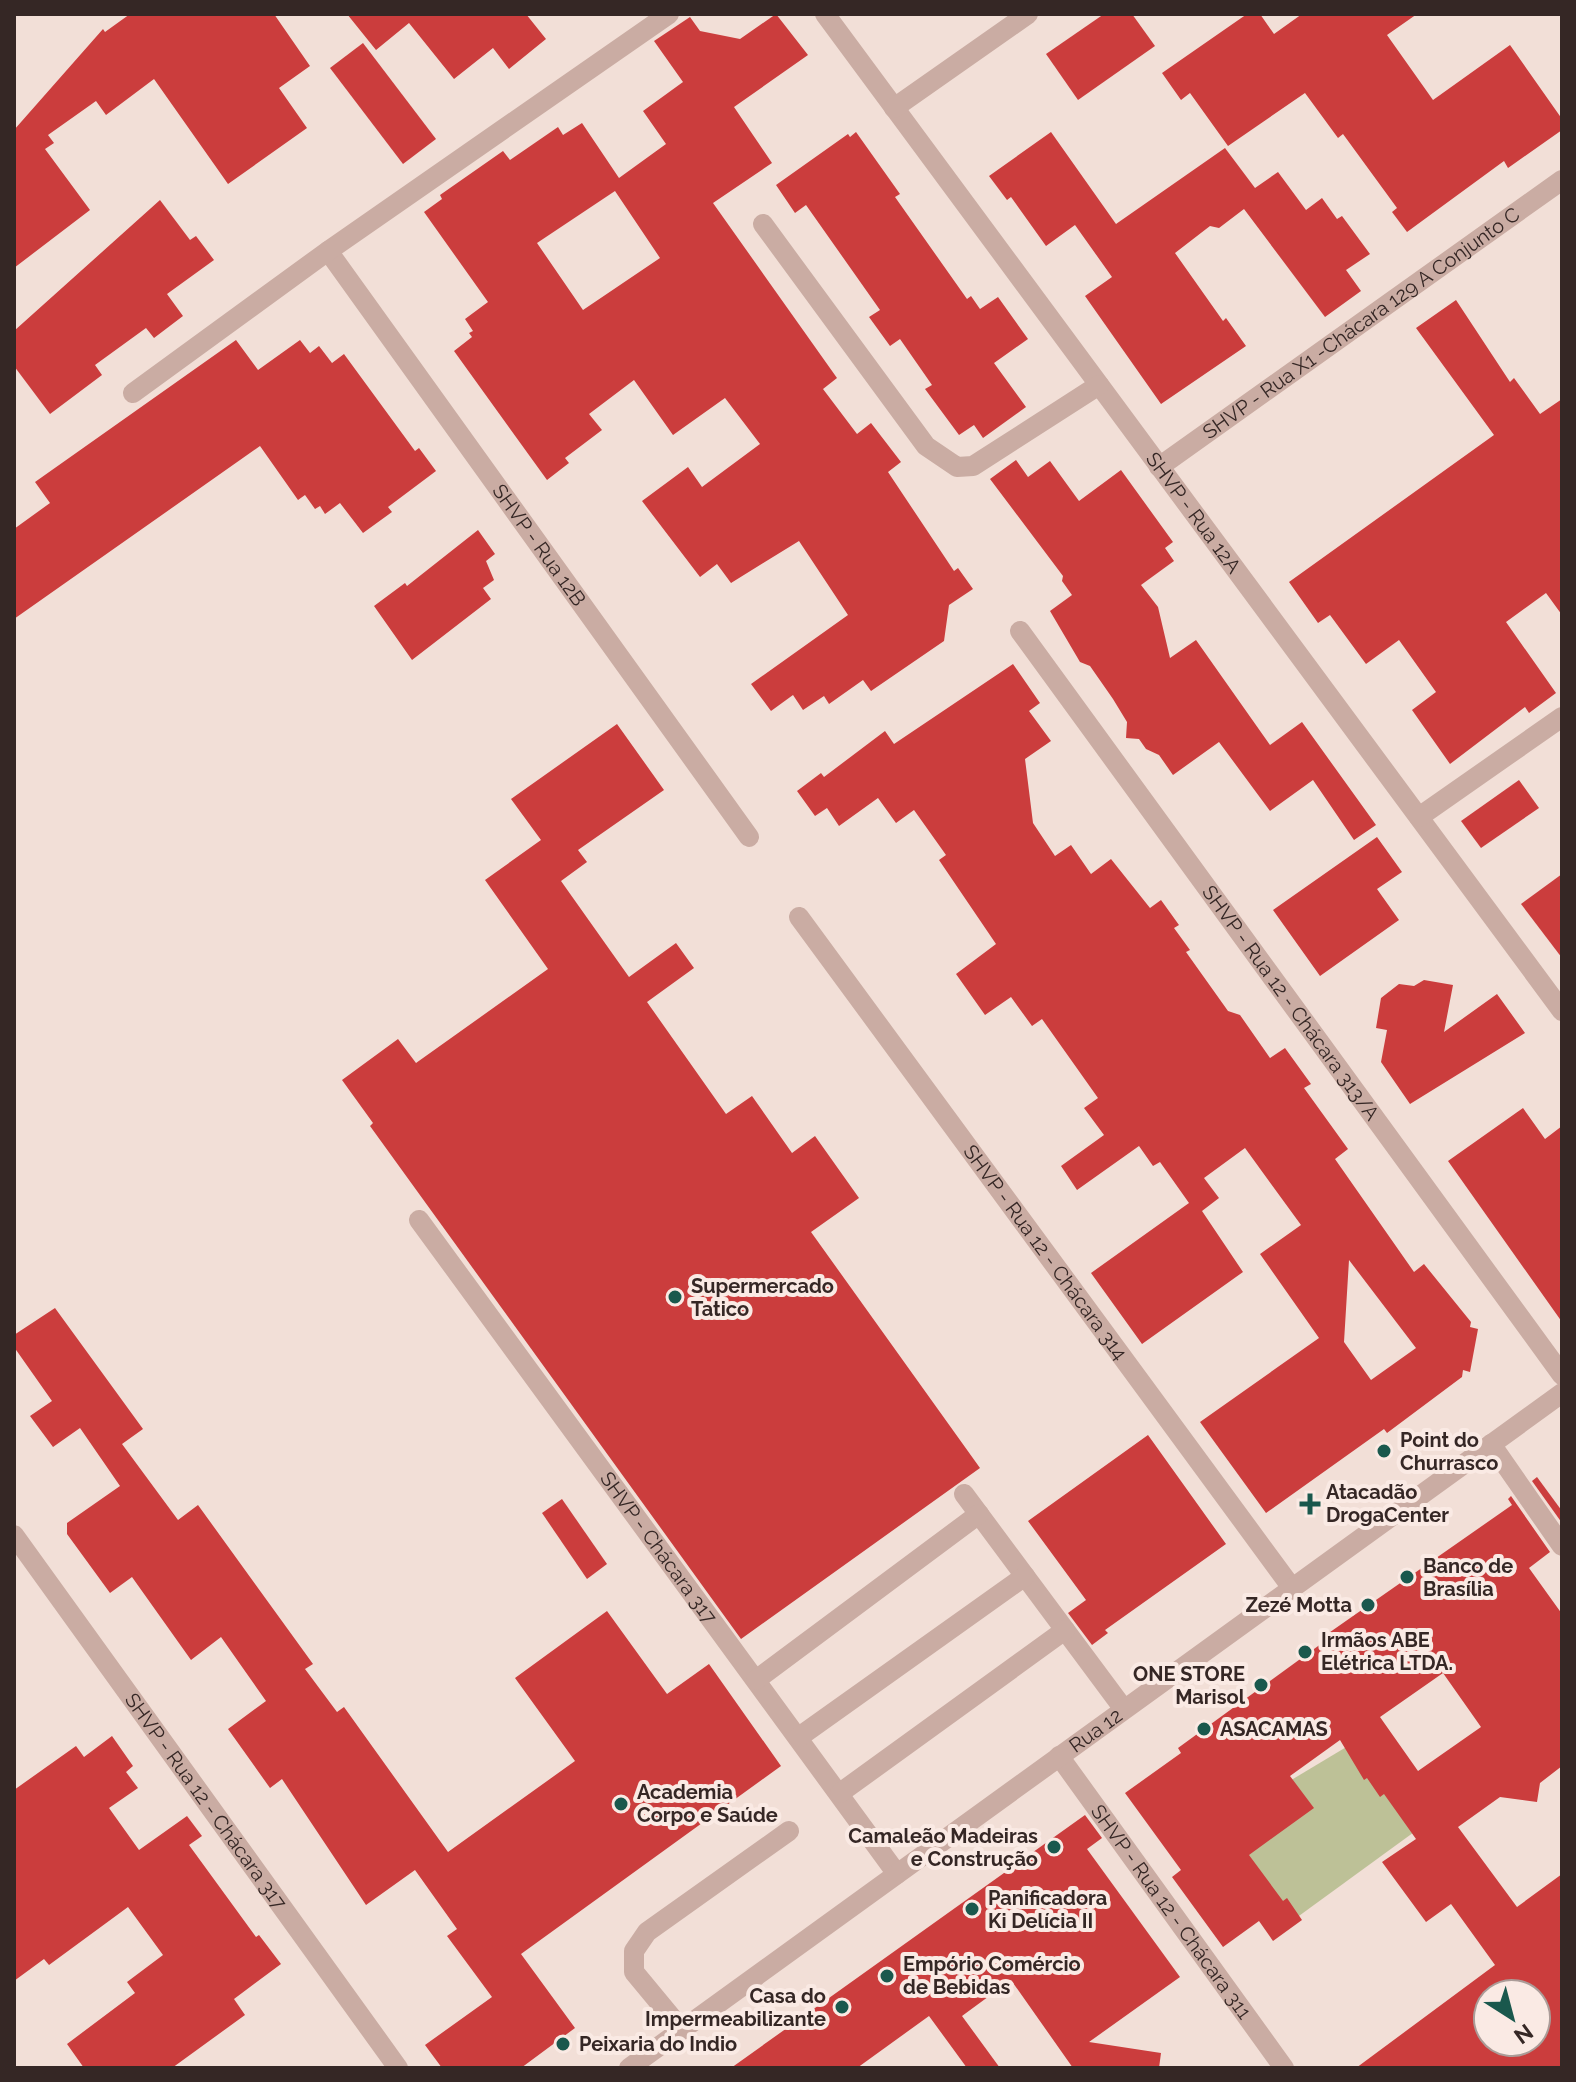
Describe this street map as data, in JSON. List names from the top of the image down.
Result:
{
  "streets": {
    "street": [
      "SHVP - Rua X1 -Chácara 129 A Conjunto C",
      "SHVP - Rua 12A",
      "SHVP - Rua 12B",
      "SHVP - Rua 12 - Chácara 313/A",
      "SHVP - Rua 12 - Chácara 314",
      "SHVP - Chácara 317",
      "Rua 12",
      "SHVP - Rua 12 - Chácara 317",
      "SHVP - Rua 12 - Chácara 311"
    ]
  },
  "crossings": [
    ["SHVP - Rua X1 -Chácara 129 A Conjunto C", "SHVP - Rua 12A"],
    ["SHVP - Rua 12 - Chácara 314", "Rua 12"],
    ["SHVP - Chácara 317", "Rua 12"],
    ["Rua 12", "SHVP - Rua 12 - Chácara 311"]
  ],
  "places": {
    "other": [
      "Supermercado Tatico",
      "Point do Churrasco",
      "Banco de Brasília",
      "Zezé Motta",
      "Irmãos ABE Elétrica LTDA.",
      "ONE STORE Marisol",
      "ASACAMAS",
      "Academia Corpo e Saúde",
      "Camaleão Madeiras e Construção",
      "Panificadora Ki Delícia II",
      "Empório Comércio de Bebidas",
      "Casa do Impermeabilizante",
      "Peixaria do Indio"
    ],
    "health": ["Atacadão DrogaCenter"]
  },
  "north": "bottom right"
}
